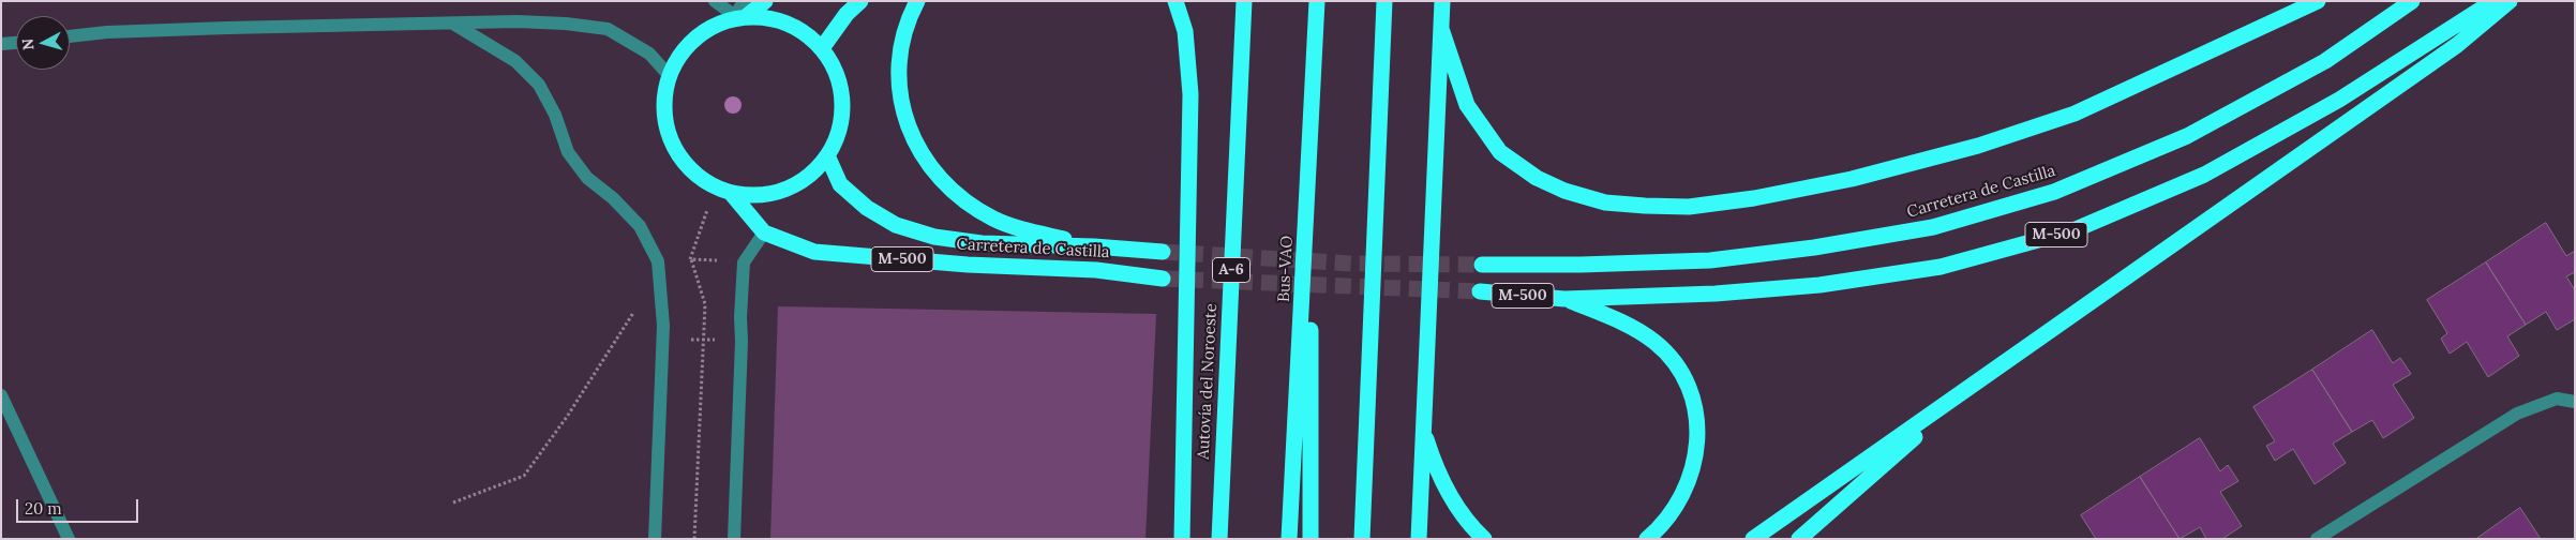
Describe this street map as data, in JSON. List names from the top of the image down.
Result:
{
  "streets": {
    "highway": [
      "Carretera de Castilla",
      "M-500",
      "Bus-VAO",
      "A-6",
      "Autovía del Noroeste"
    ]
  },
  "scale_bar": "20 m",
  "north": "left"
}
